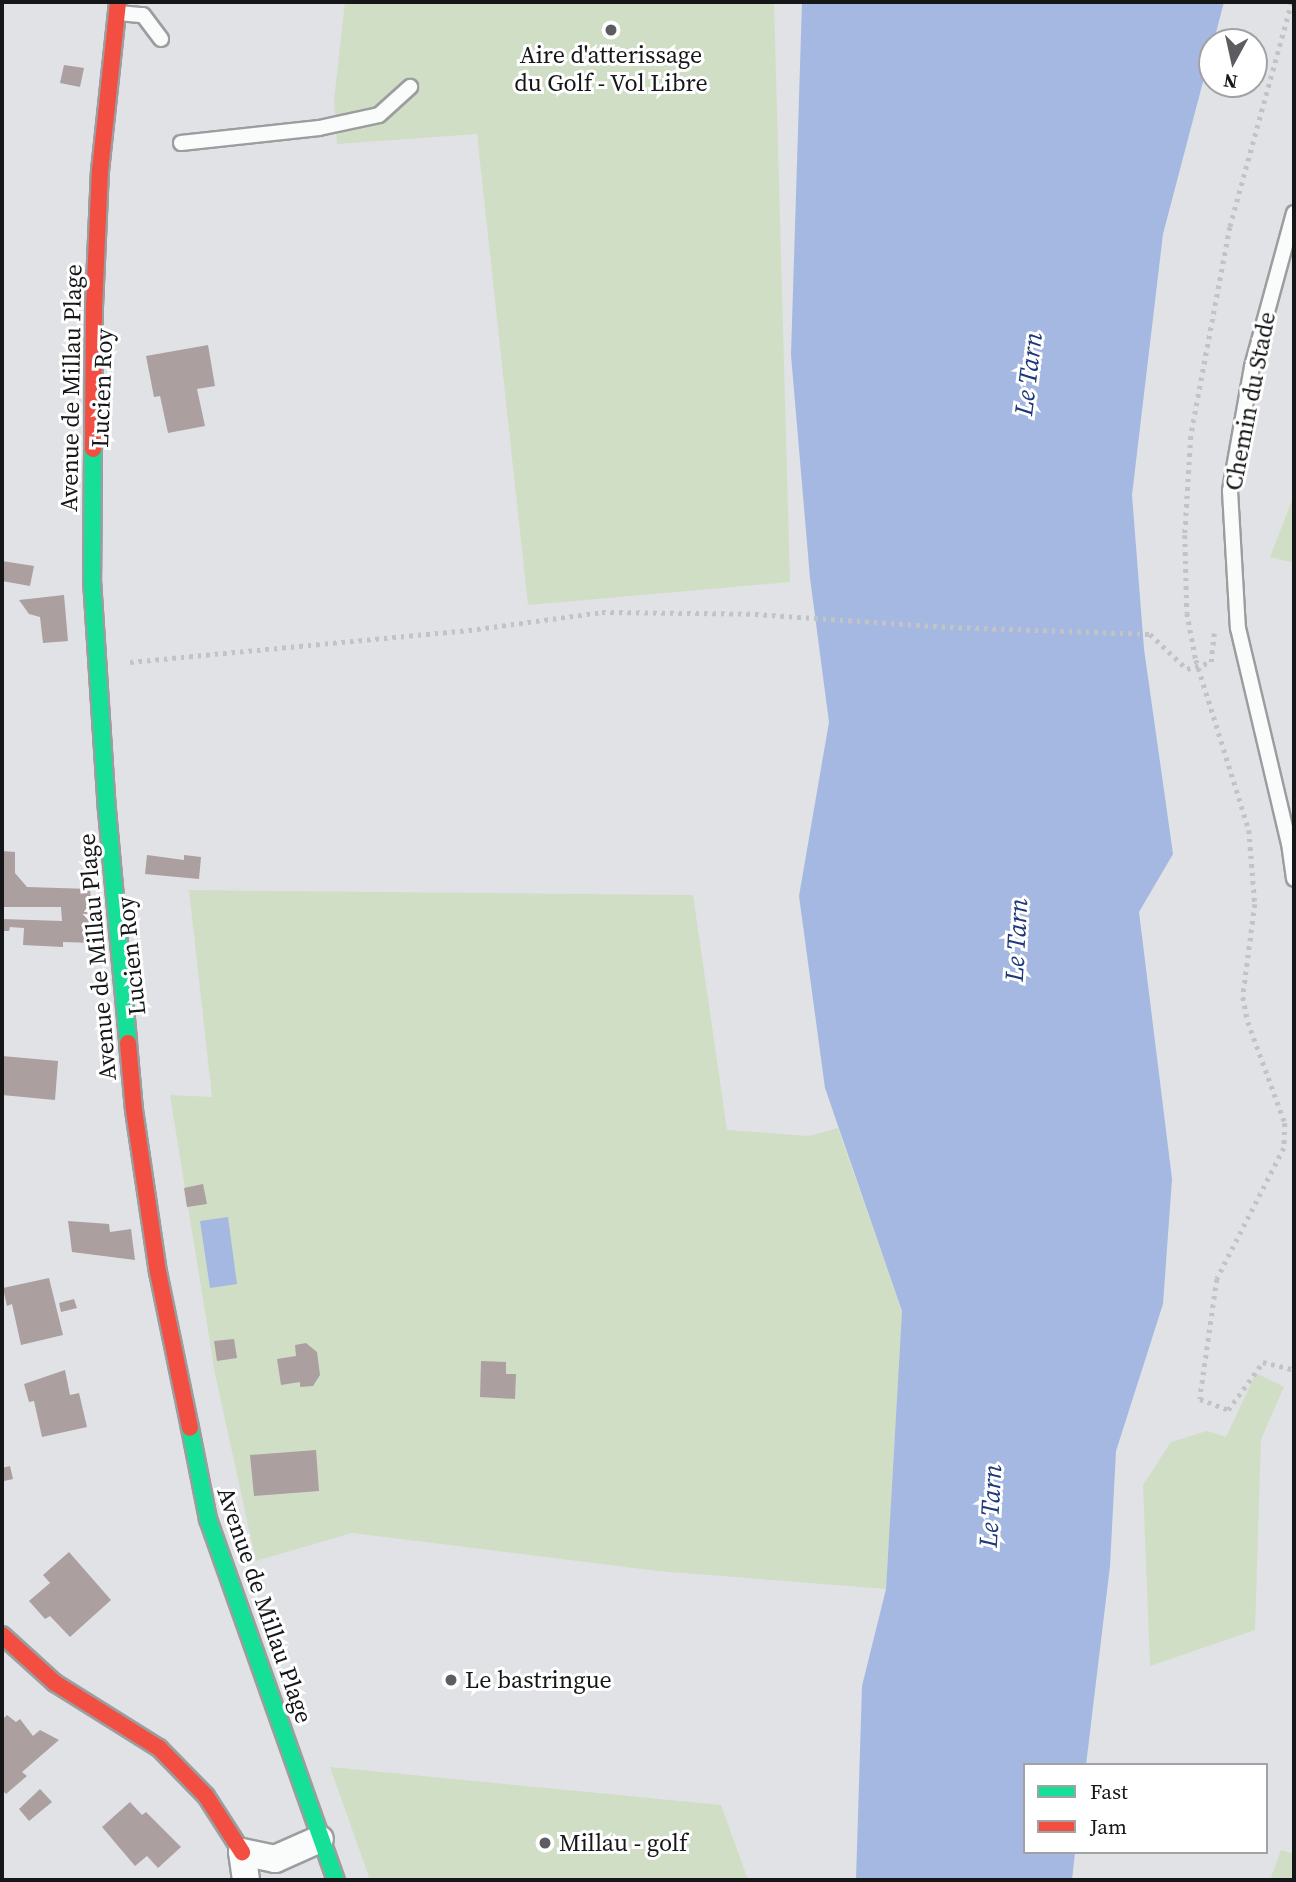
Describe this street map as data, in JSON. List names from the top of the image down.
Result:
{
  "streets": {
    "street": ["Avenue de Millau Plage"],
    "lane": ["Chemin du Stade"]
  },
  "water": ["Le Tarn"],
  "places": ["Aire d'atterissage du Golf - Vol Libre", "Le bastringue", "Millau - golf"],
  "legend": ["Fast", "Jam"],
  "north": "bottom"
}
